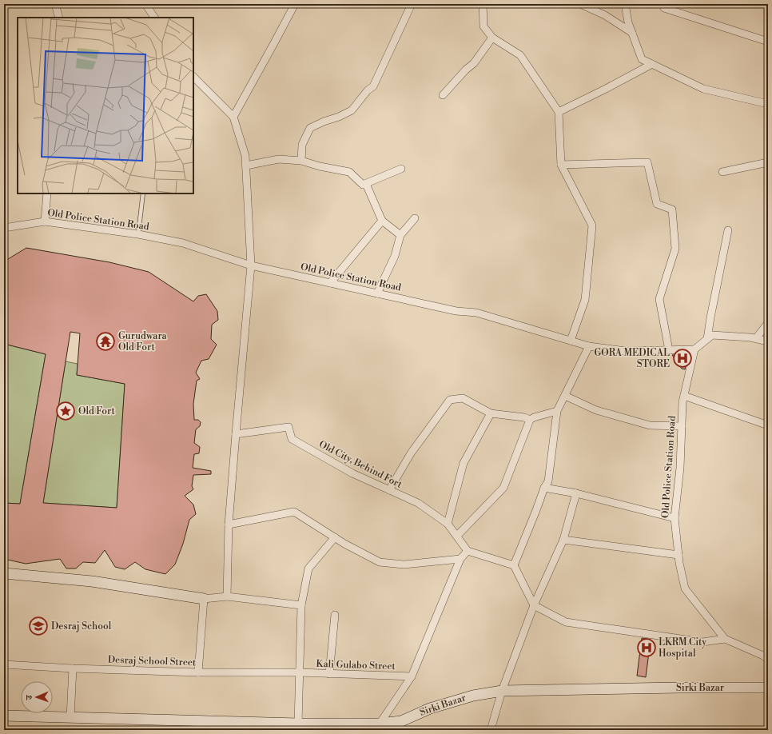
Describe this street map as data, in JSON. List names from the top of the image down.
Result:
{
  "streets": {
    "street": [
      "Old Police Station Road",
      "Old City, Behind Fort",
      "Desraj School Street",
      "Kali Gulabo Street",
      "Sirki Bazar"
    ]
  },
  "crossings": [
    ["Desraj School Street", "Kali Gulabo Street"]
  ],
  "places": {
    "temple": ["Gurudwara Old Fort"],
    "hospital": ["GORA MEDICAL STORE", "LKRM City Hospital"],
    "place": ["Old Fort"],
    "school or university": ["Desraj School"]
  },
  "north": "left"
}
